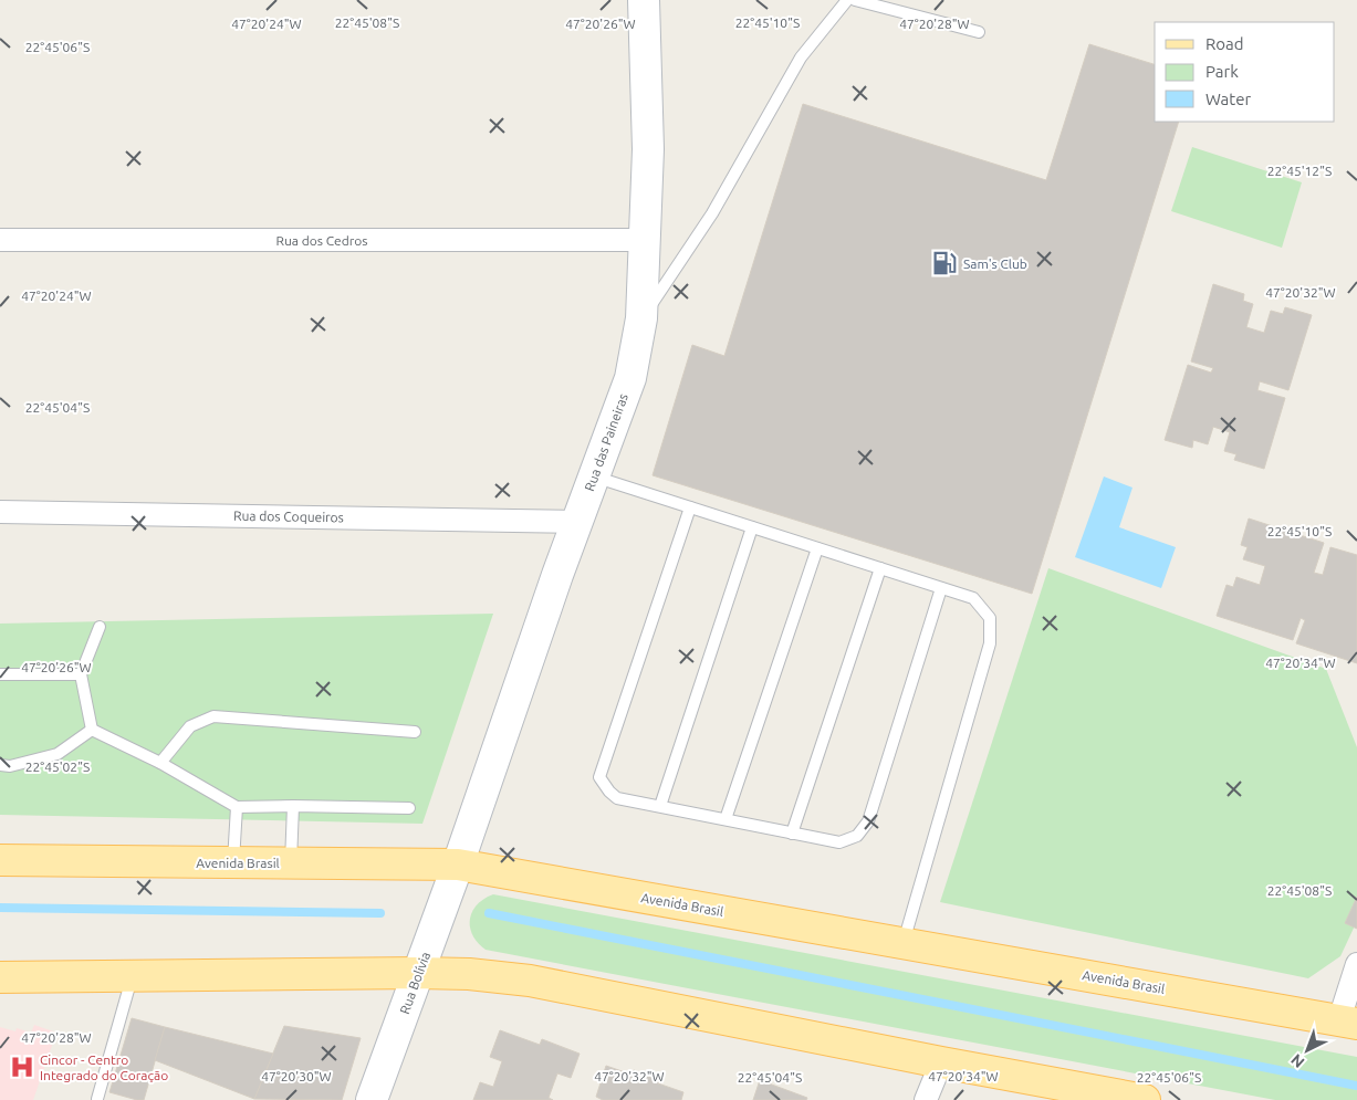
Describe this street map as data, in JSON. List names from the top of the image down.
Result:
{
  "streets": {
    "main road": ["Rua das Paineiras", "Avenida Brasil", "Rua Bolívia"],
    "street": ["Rua dos Cedros", "Rua dos Coqueiros"]
  },
  "crossings": [
    ["Rua dos Cedros", "Rua das Paineiras"],
    ["Rua das Paineiras", "Rua dos Coqueiros"],
    ["Rua das Paineiras", "Avenida Brasil"],
    ["Rua das Paineiras", "Rua Bolívia"],
    ["Avenida Brasil", "Rua Bolívia"]
  ],
  "places": {
    "fuel station": ["Sam's Club"],
    "hospital": ["Cincor - Centro Integrado do Coração"]
  },
  "legend": ["Road", "Park", "Water"],
  "north": "bottom left",
  "coordinates": [
    "22°45'08\"S",
    "22°45'10\"S",
    "47°20'24\"W",
    "47°20'28\"W",
    "47°20'26\"W",
    "22°45'06\"S",
    "22°45'12\"S",
    "47°20'32\"W",
    "22°45'04\"S",
    "47°20'34\"W",
    "22°45'02\"S",
    "47°20'30\"W"
  ]
}
